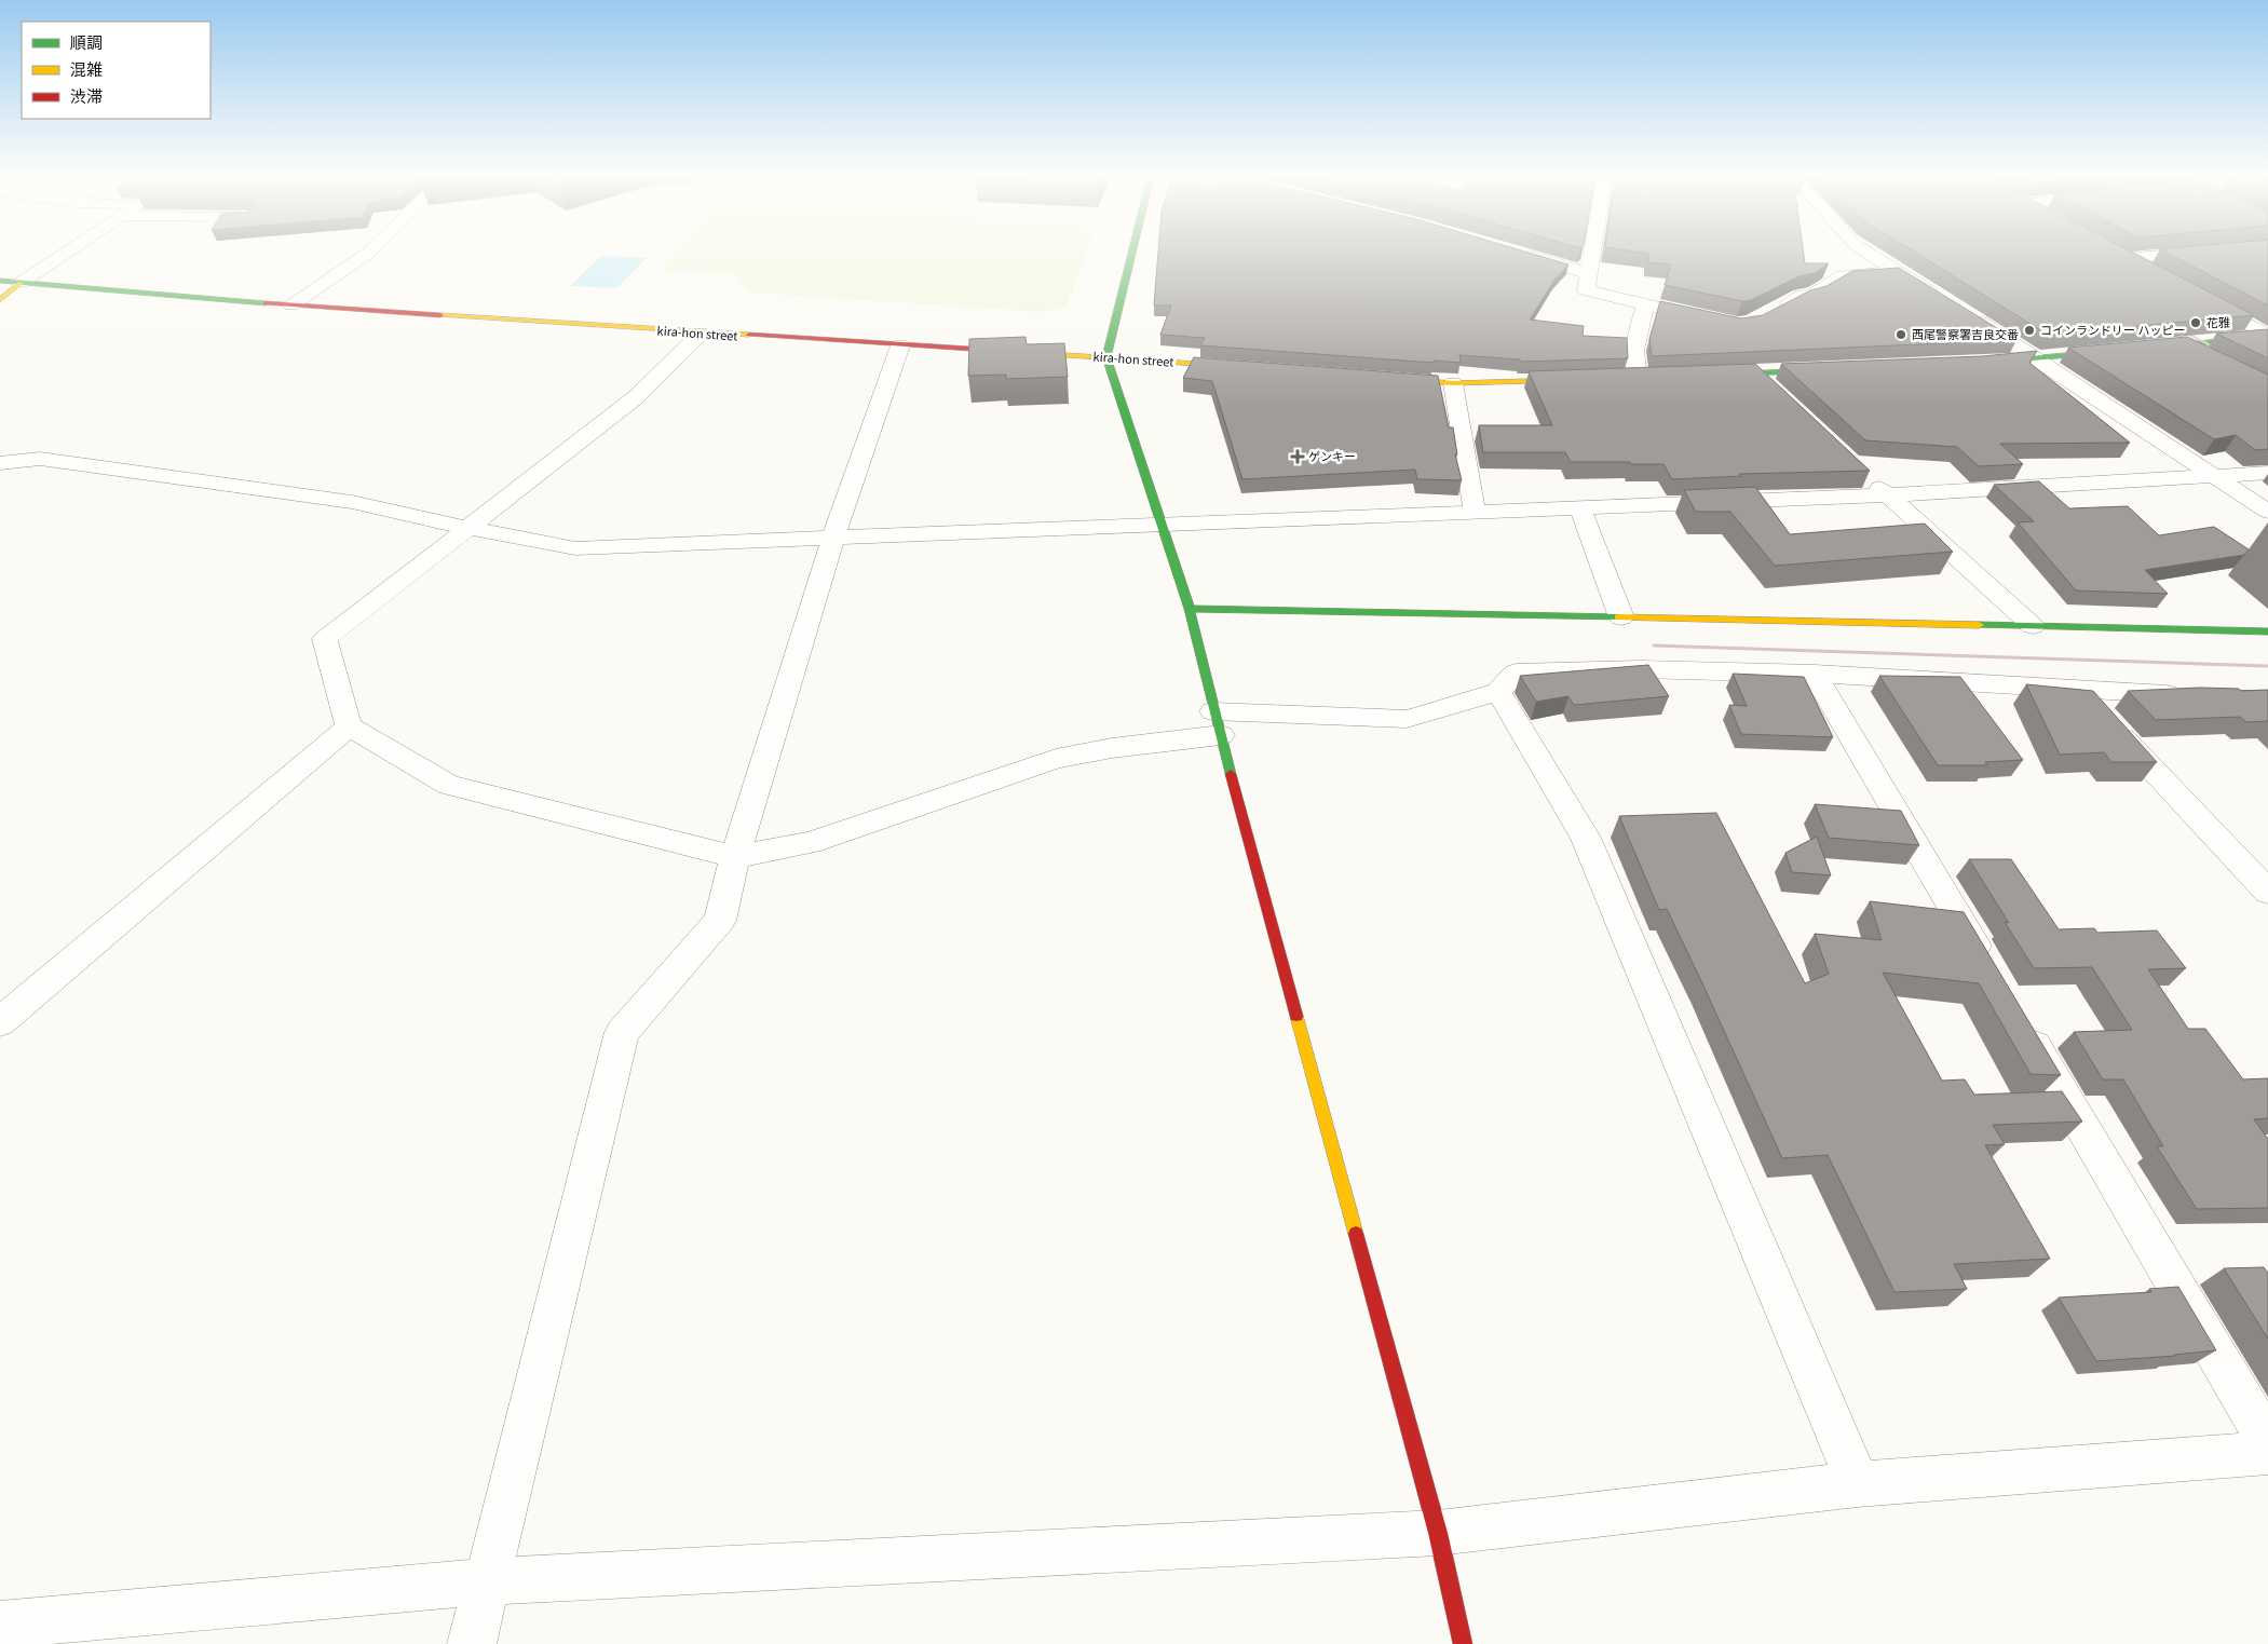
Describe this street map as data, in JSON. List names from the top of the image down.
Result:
{
  "streets": {
    "main road": ["kira-hon street"]
  },
  "places": {
    "other": ["花雅", "コインランドリー ハッピー", "西尾警察署吉良交番"],
    "health": ["ゲンキー"]
  },
  "legend": ["順調", "混雑", "渋滞"]
}
